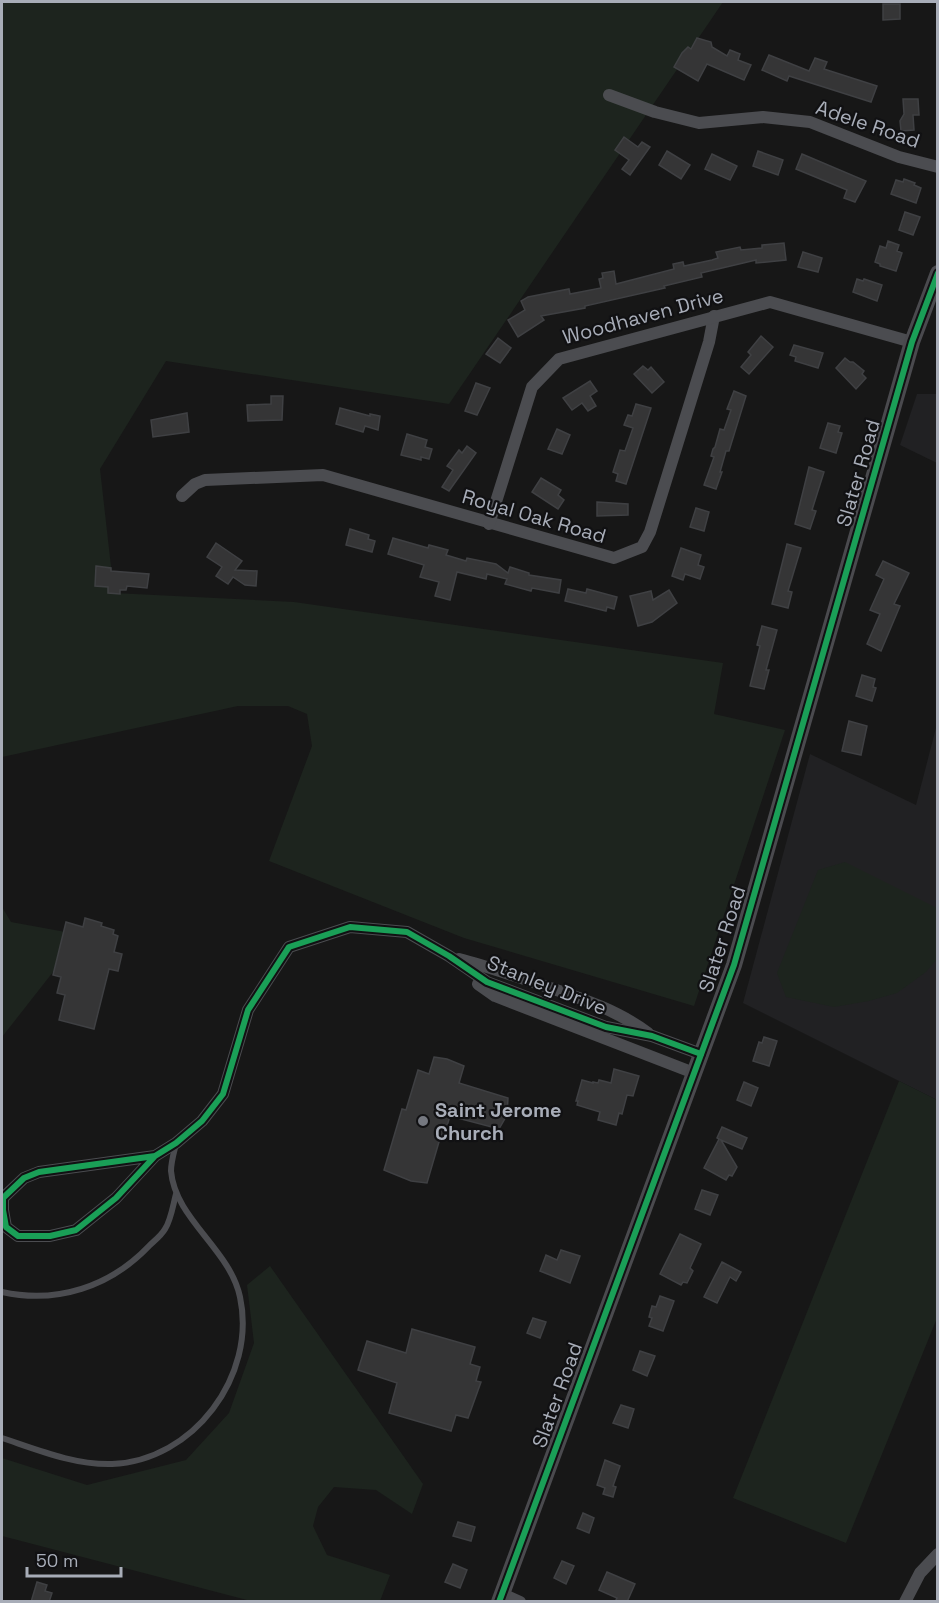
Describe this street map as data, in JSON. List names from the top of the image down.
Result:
{
  "streets": {
    "main road": ["Slater Road"],
    "street": [
      "Adele Road",
      "Woodhaven Drive",
      "Royal Oak Road",
      "Stanley Drive"
    ]
  },
  "crossings": [
    ["Woodhaven Drive", "Slater Road"],
    ["Woodhaven Drive", "Royal Oak Road"],
    ["Slater Road", "Stanley Drive"]
  ],
  "places": ["Saint Jerome Church"],
  "scale_bar": "50 m"
}
